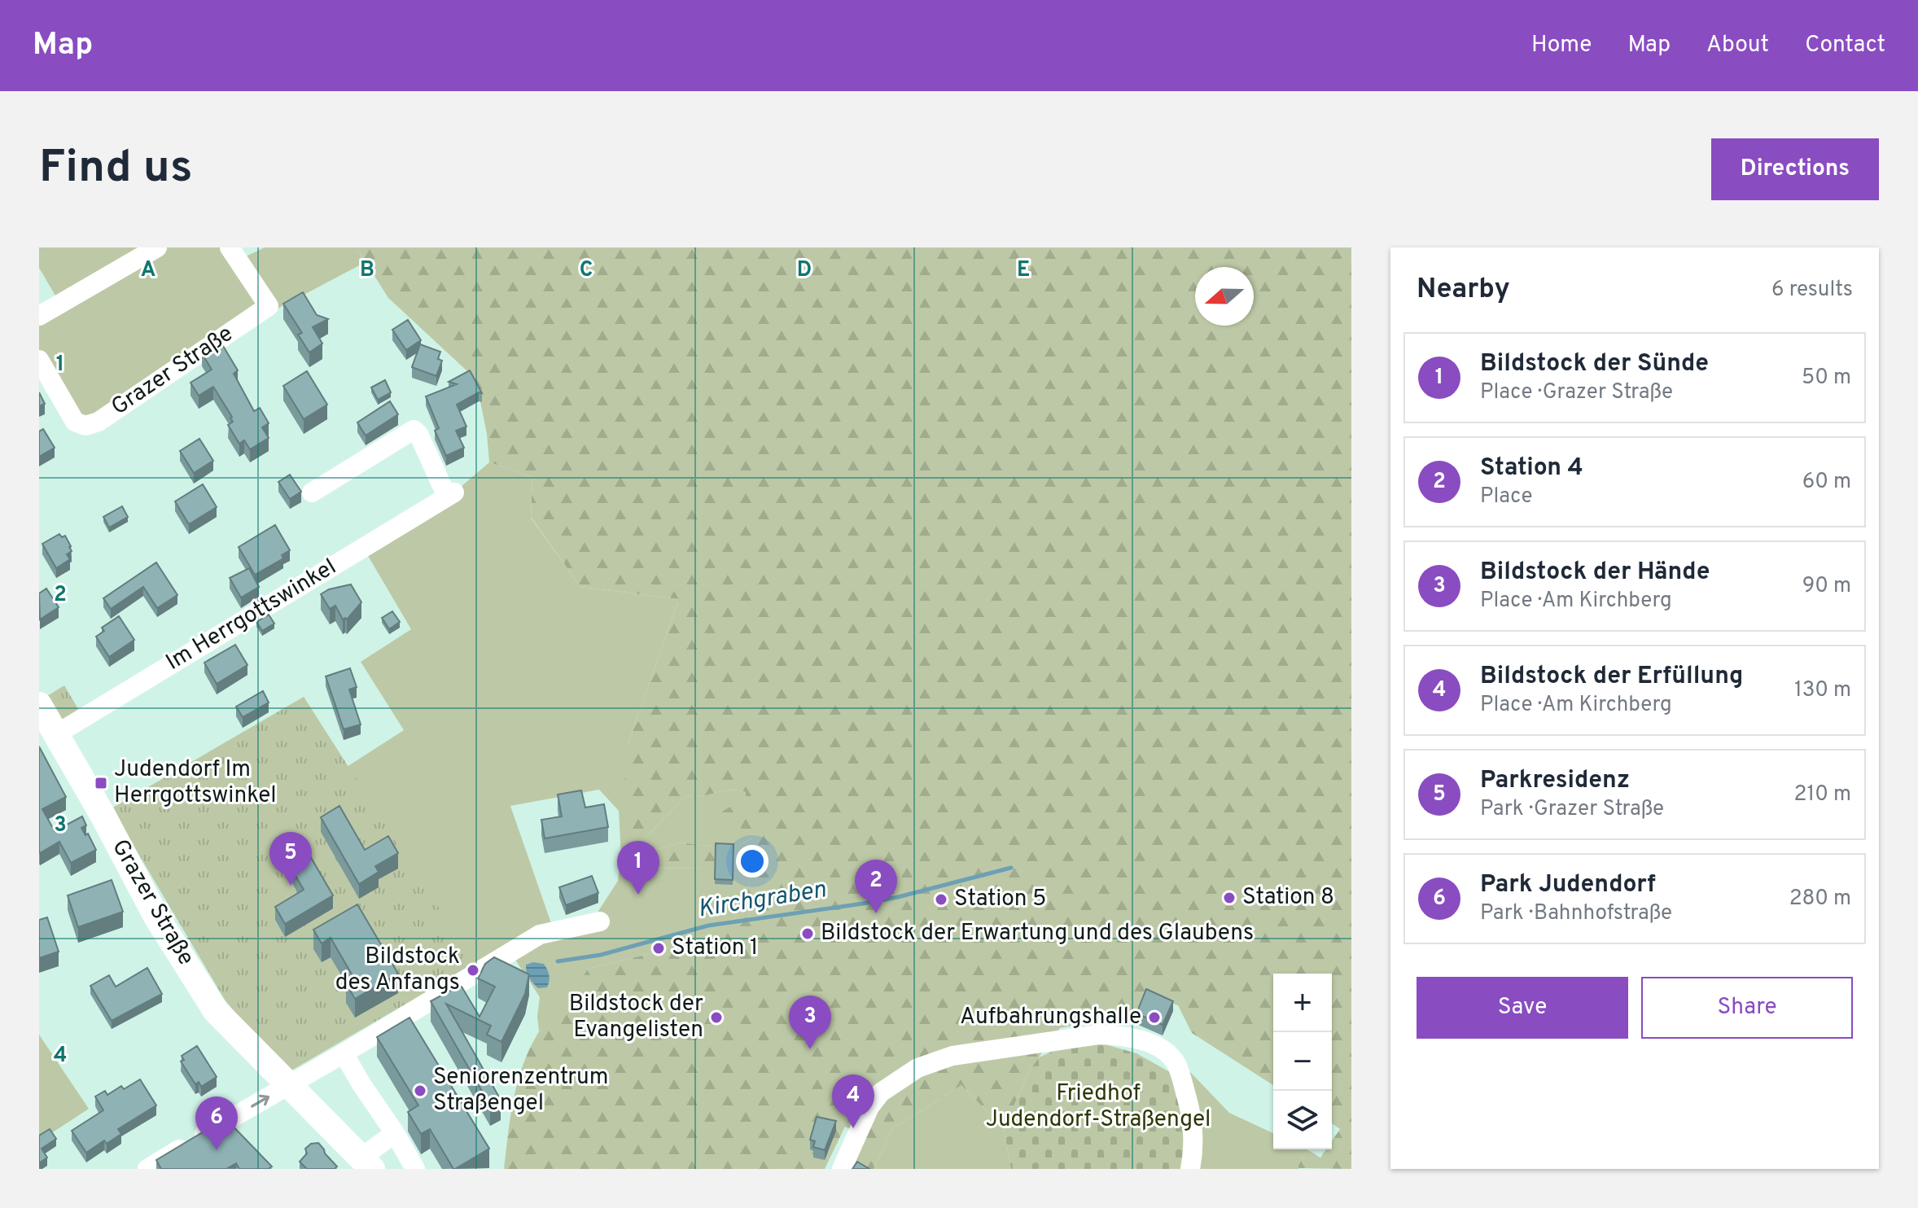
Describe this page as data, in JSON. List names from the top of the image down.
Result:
{
  "streets": {
    "main road": ["Grazer Straße"],
    "street": ["Im Herrgottswinkel"]
  },
  "crossings": [
    ["Grazer Straße", "Im Herrgottswinkel"]
  ],
  "water": ["Kirchgraben"],
  "parks": ["Friedhof Judendorf-Straßengel"],
  "places": {
    "transit": ["Judendorf Im Herrgottswinkel"],
    "other": [
      "Station 8",
      "Station 5",
      "Bildstock der Erwartung und des Glaubens",
      "Station 1",
      "Bildstock des Anfangs",
      "Bildstock der Evangelisten",
      "Aufbahrungshalle",
      "Seniorenzentrum Straßengel"
    ]
  },
  "north": "left",
  "page": {
    "header": "Map",
    "nav": [
      "Home",
      "Map",
      "About",
      "Contact"
    ],
    "buttons": [
      "Directions",
      ["Save", "Share"]
    ],
    "title": "Find us",
    "heading": ["Nearby", "6 results"],
    "list": [
      {
        "mark": "1",
        "name": "Bildstock der Sünde",
        "note": "Place · Grazer Straße",
        "value": "50 m"
      },
      {
        "mark": "2",
        "name": "Station 4",
        "note": "Place",
        "value": "60 m"
      },
      {
        "mark": "3",
        "name": "Bildstock der Hände",
        "note": "Place · Am Kirchberg",
        "value": "90 m"
      },
      {
        "mark": "4",
        "name": "Bildstock der Erfüllung",
        "note": "Place · Am Kirchberg",
        "value": "130 m"
      },
      {
        "mark": "5",
        "name": "Parkresidenz",
        "note": "Park · Grazer Straße",
        "value": "210 m"
      },
      {
        "mark": "6",
        "name": "Park Judendorf",
        "note": "Park · Bahnhofstraße",
        "value": "280 m"
      }
    ],
    "pins": [
      "5",
      "1",
      "2",
      "3",
      "4",
      "6"
    ],
    "map_buttons": ["+", "−"]
  },
  "grid": {
    "columns": [
      "A",
      "B",
      "C",
      "D",
      "E"
    ],
    "rows": [
      "1",
      "2",
      "3",
      "4"
    ]
  }
}
